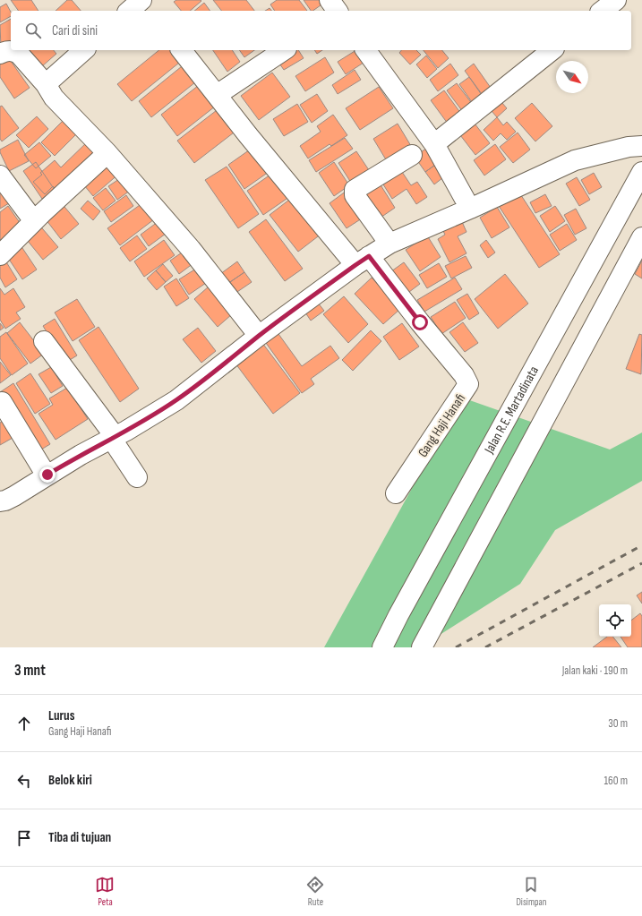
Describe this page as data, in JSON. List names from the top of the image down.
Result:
{
  "streets": {
    "main road": ["Jalan R.E. Martadinata", "Gang Haji Hanafi"]
  },
  "north": "bottom right",
  "page": {
    "search": "Cari di sini",
    "heading": ["3 mnt", "Jalan kaki · 190 m"],
    "list": [
      ["Lurus", "Gang Haji Hanafi", "30 m"],
      ["Belok kiri", "160 m"],
      "Tiba di tujuan"
    ],
    "nav": ["Peta", "Rute", "Disimpan"]
  }
}
